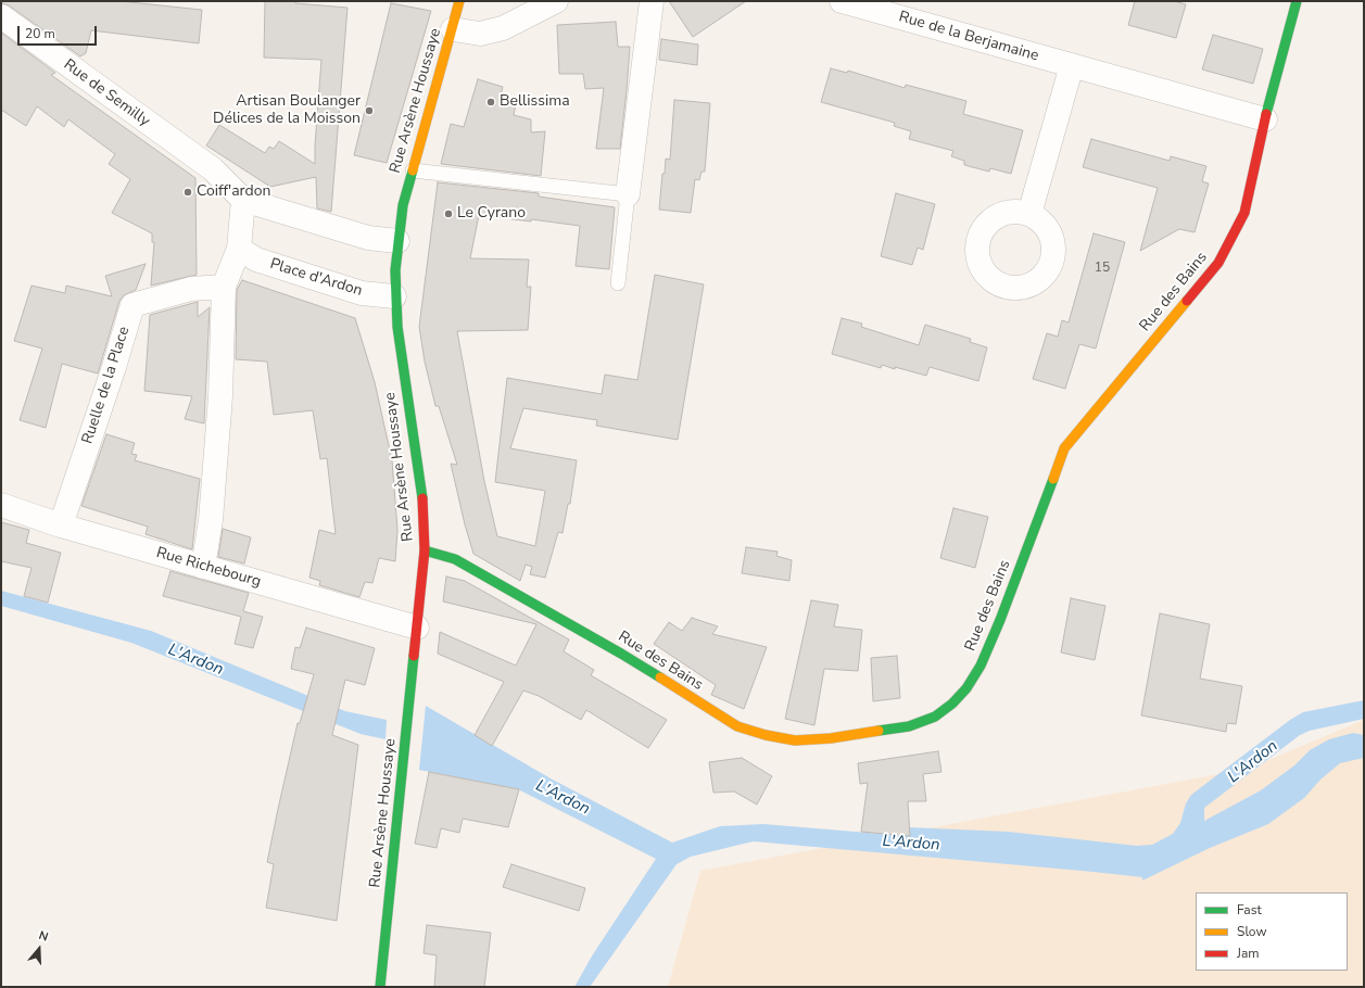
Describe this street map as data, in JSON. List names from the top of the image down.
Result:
{
  "streets": {
    "street": [
      "Rue de la Berjamaine",
      "Rue de Semilly",
      "Rue Arsène Houssaye",
      "Place d'Ardon",
      "Rue des Bains",
      "Ruelle de la Place",
      "Rue Richebourg"
    ]
  },
  "crossings": [
    ["Rue de la Berjamaine", "Rue des Bains"],
    ["Rue Arsène Houssaye", "Place d'Ardon"],
    ["Rue Arsène Houssaye", "Rue des Bains"],
    ["Rue Arsène Houssaye", "Rue Richebourg"],
    ["Ruelle de la Place", "Rue Richebourg"]
  ],
  "water": ["L'Ardon"],
  "places": [
    "Bellissima",
    "Artisan Boulanger Délices de la Moisson",
    "Coiff'ardon",
    "Le Cyrano"
  ],
  "house_numbers": ["15"],
  "legend": ["Fast", "Slow", "Jam"],
  "scale_bar": "20 m",
  "north": "top"
}
